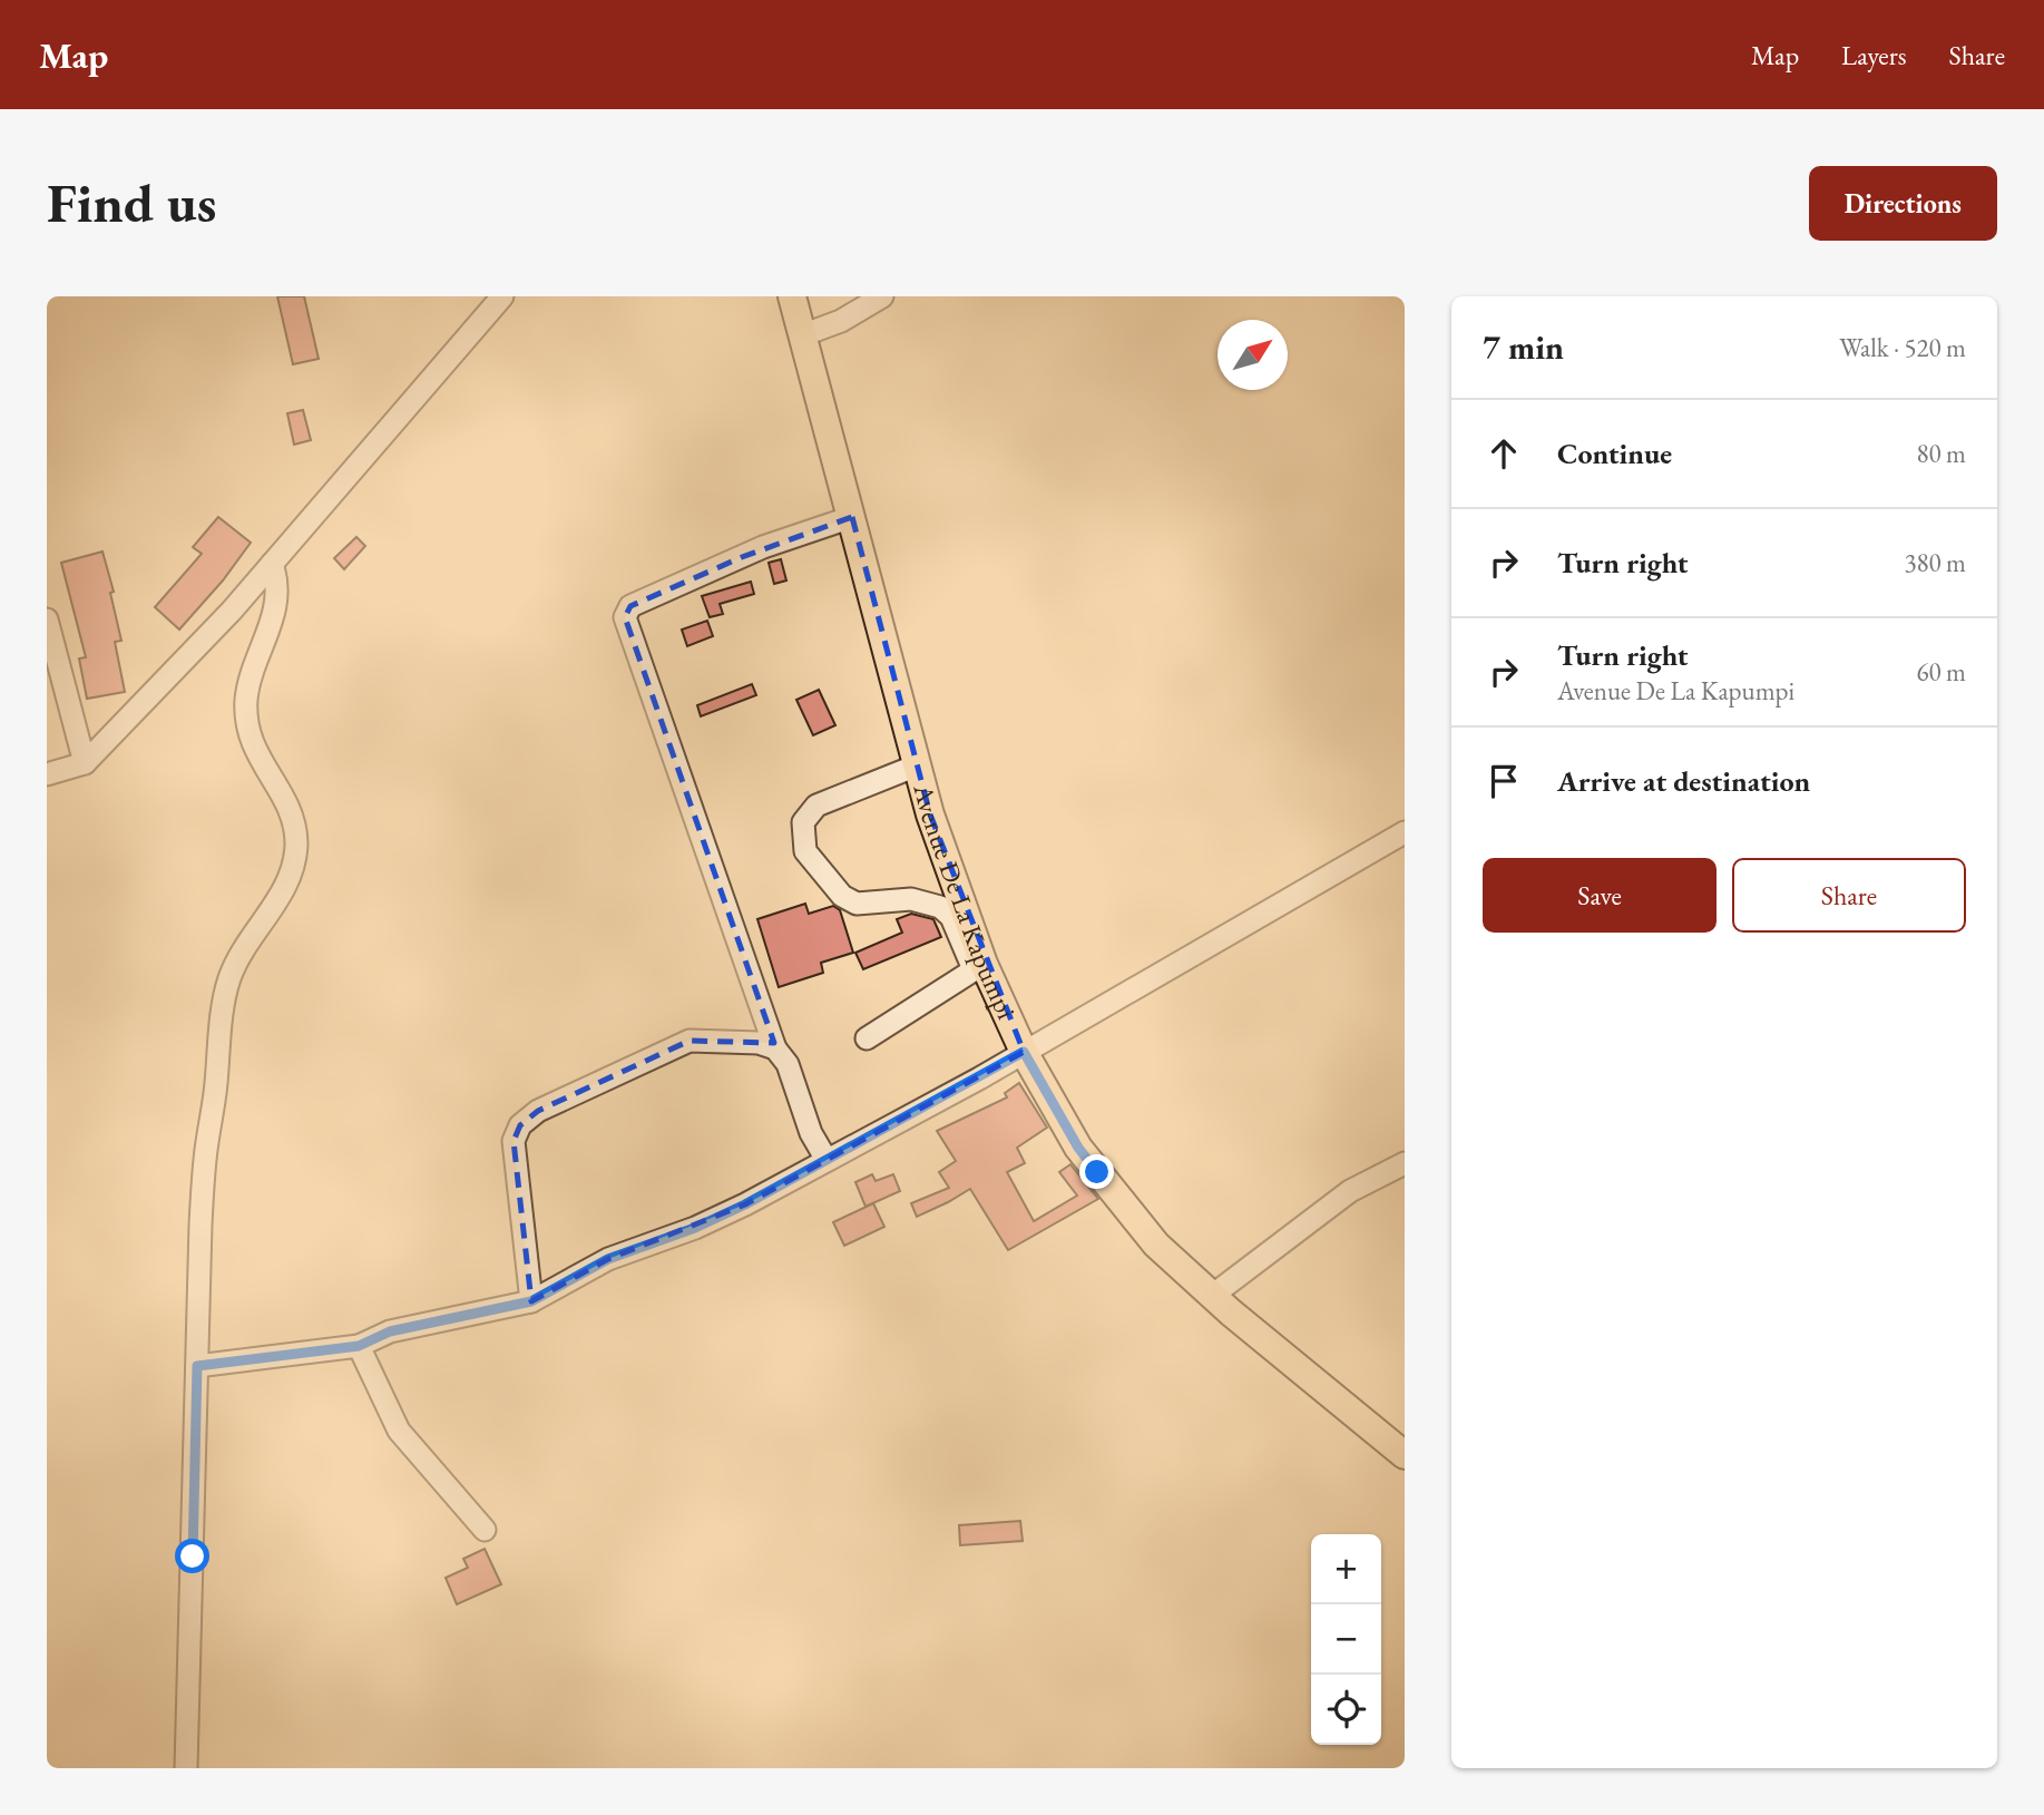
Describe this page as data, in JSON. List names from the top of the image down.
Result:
{
  "streets": {
    "main road": ["Avenue De La Kapumpi"]
  },
  "north": "top right",
  "page": {
    "header": "Map",
    "nav": ["Map", "Layers", "Share"],
    "buttons": [
      "Directions",
      ["Save", "Share"]
    ],
    "title": "Find us",
    "heading": ["7 min", "Walk · 520 m"],
    "list": [
      ["Continue", "80 m"],
      ["Turn right", "380 m"],
      ["Turn right", "Avenue De La Kapumpi", "60 m"],
      "Arrive at destination"
    ],
    "map_buttons": ["+", "−"]
  }
}
